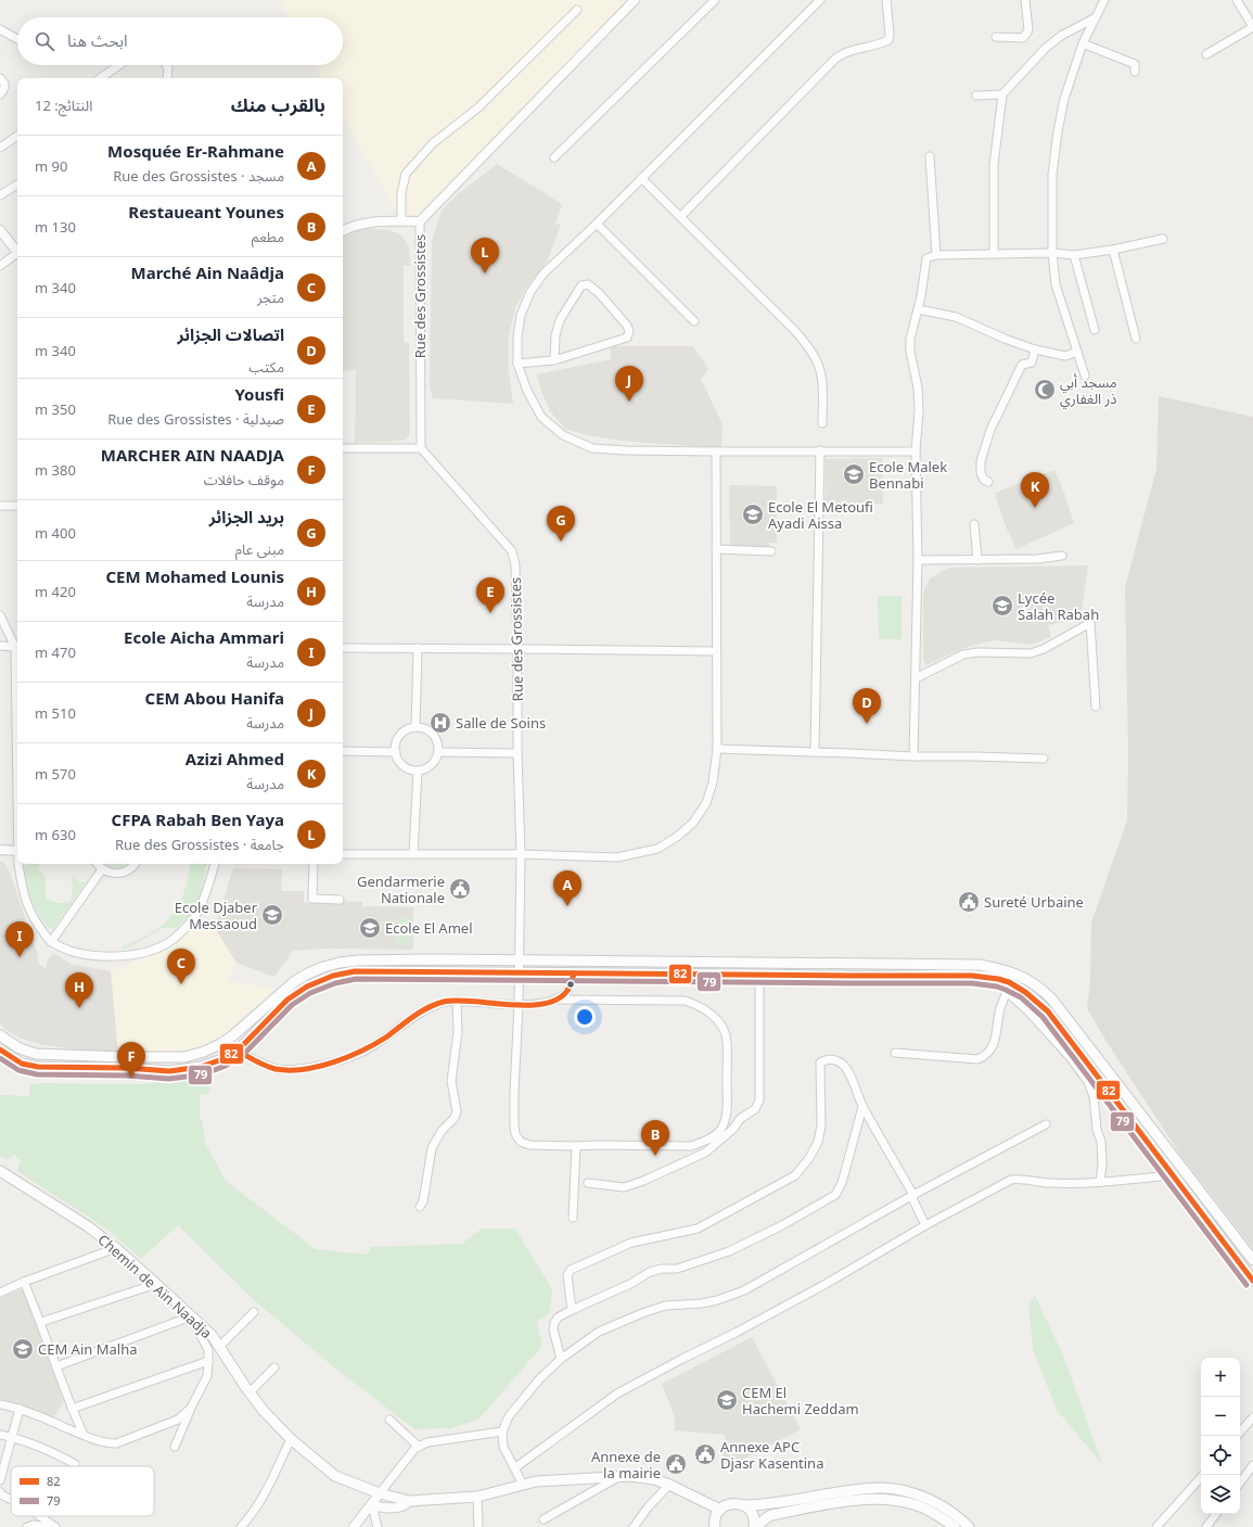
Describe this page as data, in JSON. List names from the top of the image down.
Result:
{
  "streets": {
    "main road": ["Chemin de Aïn Naadja"],
    "street": ["Rue des Grossistes"]
  },
  "places": {
    "mosque": ["مسجد أبي ذر الغفاري"],
    "school or university": [
      "Ecole Malek Bennabi",
      "Ecole El Metoufi Ayadi Aissa",
      "Lycée Salah Rabah",
      "Ecole Djaber Messaoud",
      "Ecole El Amel",
      "CEM Ain Malha",
      "CEM El Hachemi Zeddam"
    ],
    "hospital": ["Salle de Soins"],
    "public building": [
      "Gendarmerie Nationale",
      "Sureté Urbaine",
      "Annexe APC Djasr Kasentina",
      "Annexe de la mairie"
    ]
  },
  "lines": ["transit line 82", "transit line 79"],
  "legend": ["82", "79"],
  "page": {
    "search": "ابحث هنا",
    "heading": ["بالقرب منك", "النتائج: 12"],
    "list": [
      {
        "mark": "A",
        "name": "Mosquée Er-Rahmane",
        "note": "مسجد · Rue des Grossistes",
        "value": "90 m"
      },
      {
        "mark": "B",
        "name": "Restaueant Younes",
        "note": "مطعم",
        "value": "130 m"
      },
      {
        "mark": "C",
        "name": "Marché Ain Naâdja",
        "note": "متجر",
        "value": "340 m"
      },
      {
        "mark": "D",
        "name": "اتصالات الجزائر",
        "note": "مكتب",
        "value": "340 m"
      },
      {
        "mark": "E",
        "name": "Yousfi",
        "note": "صيدلية · Rue des Grossistes",
        "value": "350 m"
      },
      {
        "mark": "F",
        "name": "MARCHER AIN NAADJA",
        "note": "موقف حافلات",
        "value": "380 m"
      },
      {
        "mark": "G",
        "name": "بريد الجزائر",
        "note": "مبنى عام",
        "value": "400 m"
      },
      {
        "mark": "H",
        "name": "CEM Mohamed Lounis",
        "note": "مدرسة",
        "value": "420 m"
      },
      {
        "mark": "I",
        "name": "Ecole Aicha Ammari",
        "note": "مدرسة",
        "value": "470 m"
      },
      {
        "mark": "J",
        "name": "CEM Abou Hanifa",
        "note": "مدرسة",
        "value": "510 m"
      },
      {
        "mark": "K",
        "name": "Azizi Ahmed",
        "note": "مدرسة",
        "value": "570 m"
      },
      {
        "mark": "L",
        "name": "CFPA Rabah Ben Yaya",
        "note": "جامعة · Rue des Grossistes",
        "value": "630 m"
      }
    ],
    "pins": [
      "L",
      "J",
      "K",
      "G",
      "E",
      "D",
      "A",
      "I",
      "C",
      "H",
      "F",
      "B"
    ],
    "map_buttons": ["+", "−"]
  }
}
